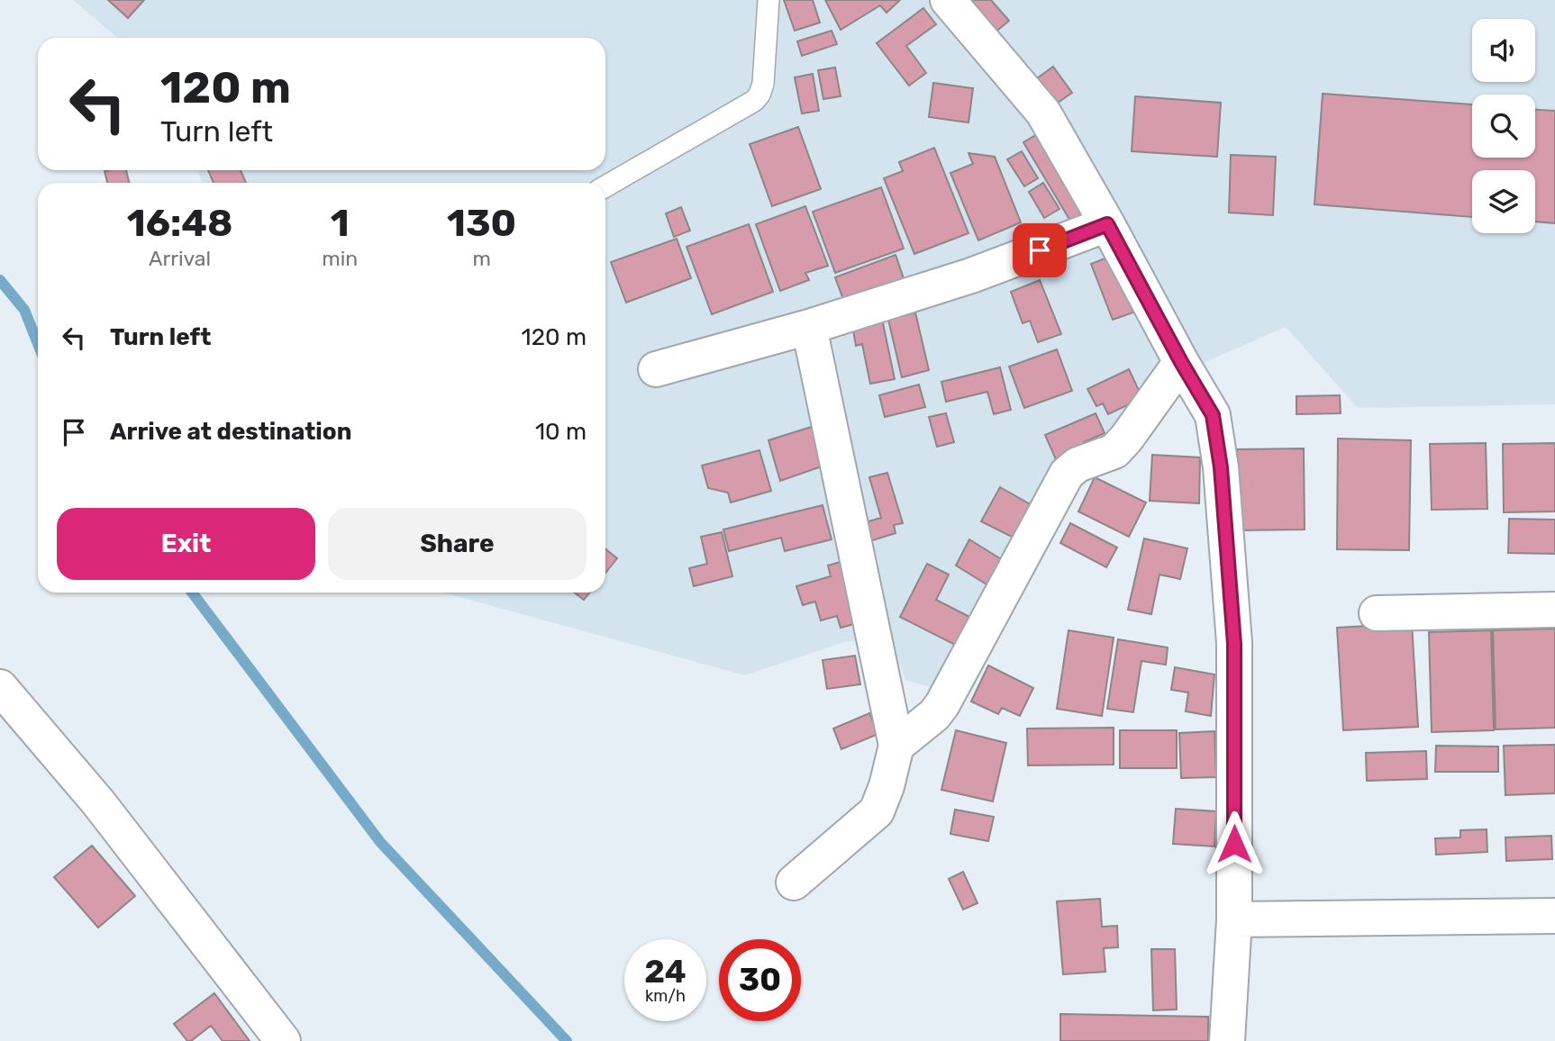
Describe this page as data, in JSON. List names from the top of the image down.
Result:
{
  "page": {
    "turn": ["120 m", "Turn left"],
    "eta": [
      "16:48",
      "Arrival",
      "1",
      "min",
      "130",
      "m"
    ],
    "list": [
      {
        "name": "Turn left",
        "value": "120 m"
      },
      {
        "name": "Arrive at destination",
        "value": "10 m"
      }
    ],
    "buttons": ["Exit", "Share"],
    "speed": "24 km/h",
    "limit": "30"
  }
}
